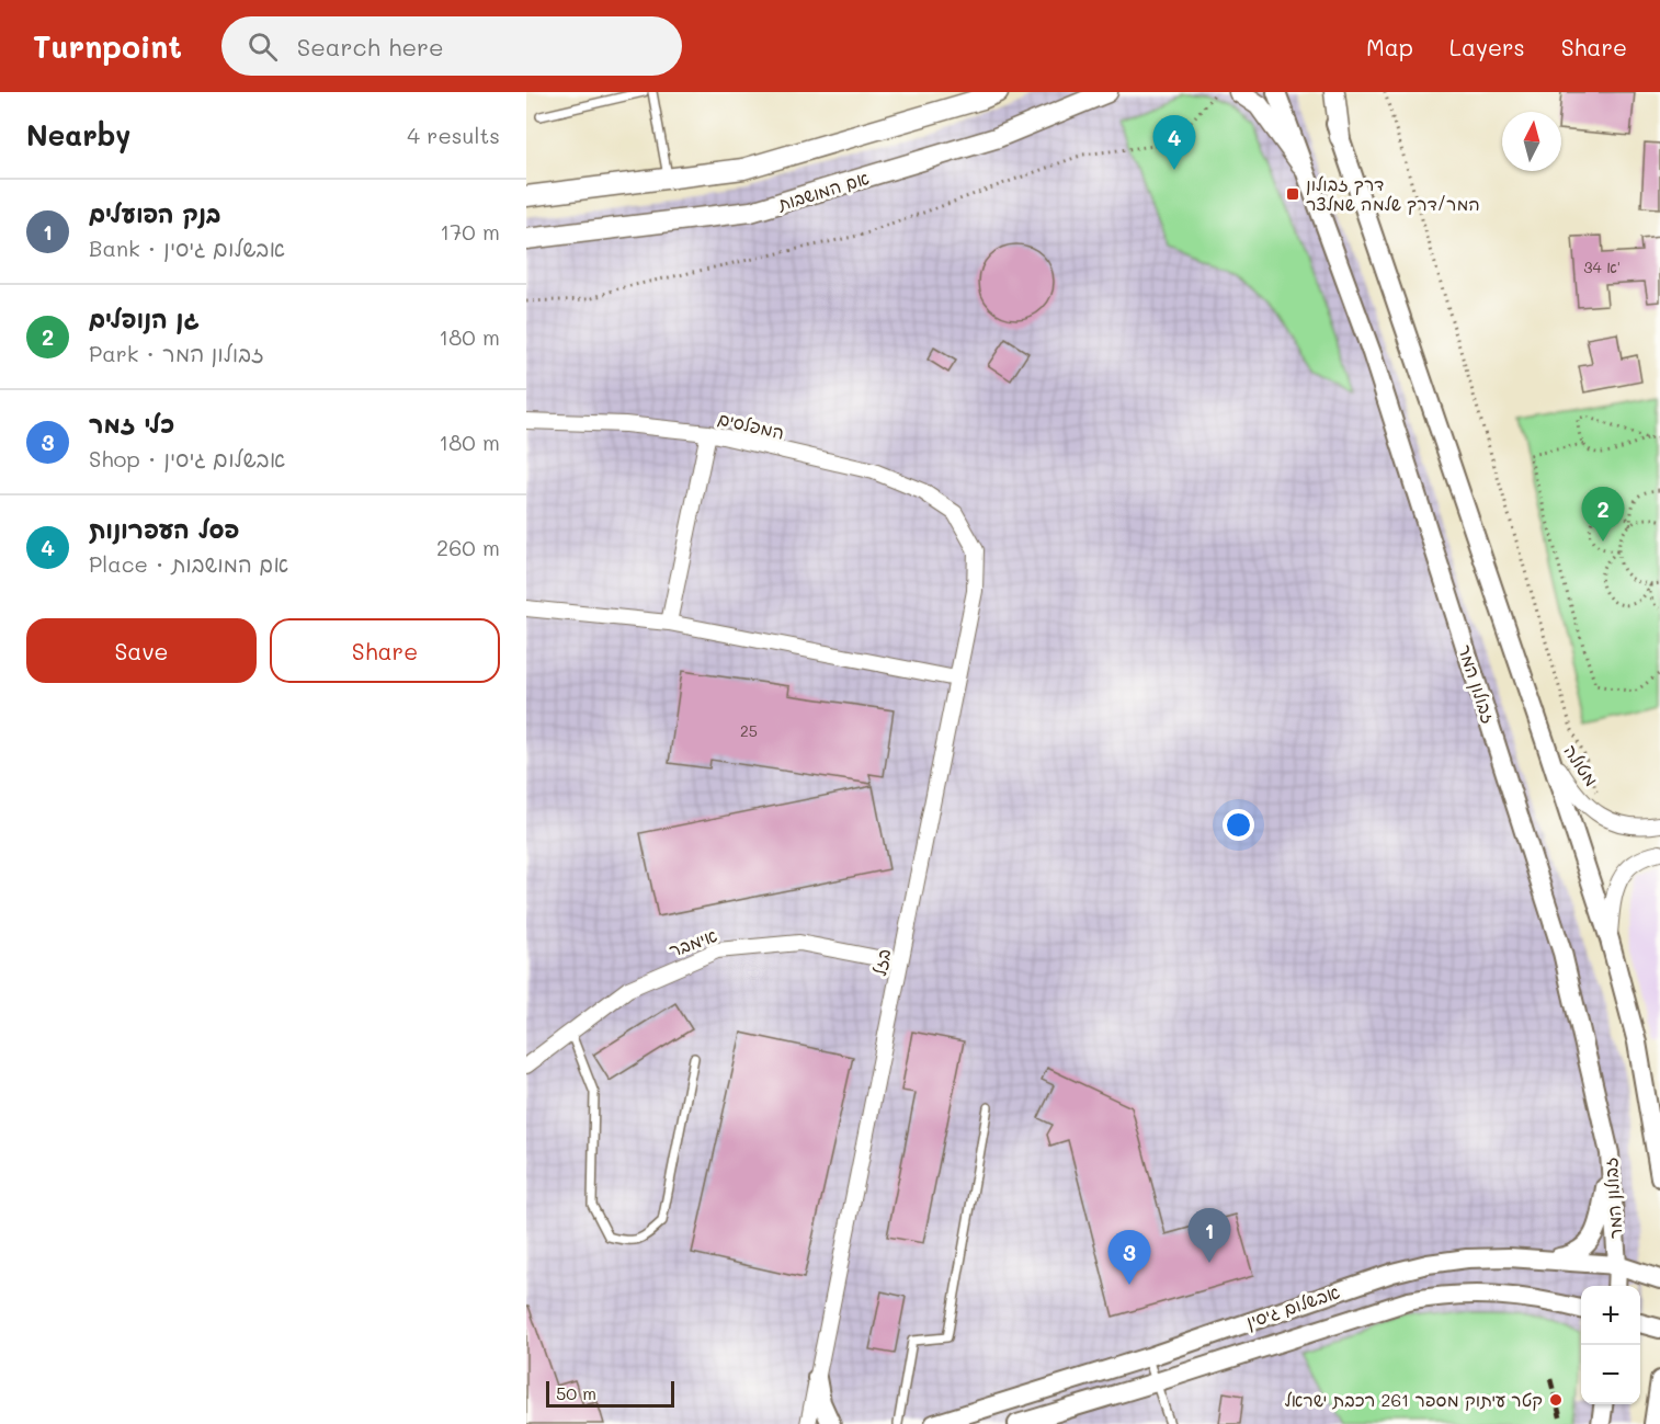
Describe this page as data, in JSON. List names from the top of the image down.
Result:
{
  "streets": {
    "main road": ["אם המושבות"],
    "street": [
      "המפלסים",
      "זבולון המר",
      "מטולה",
      "אימבר",
      "בזל",
      "אבשלום גיסין"
    ]
  },
  "crossings": [
    ["המפלסים", "בזל"],
    ["זבולון המר", "אבשלום גיסין"],
    ["אימבר", "בזל"]
  ],
  "places": {
    "transit": ["דרך זבולון המר/דרך שלמה שמלצר"],
    "other": ["קטר עיתוק מספר 261 רכבת ישראל"]
  },
  "house_numbers": ["34 א'", "25"],
  "scale_bar": "50 m",
  "north": "top",
  "page": {
    "header": "Turnpoint",
    "search": "Search here",
    "nav": ["Map", "Layers", "Share"],
    "heading": ["Nearby", "4 results"],
    "pins": [
      "4",
      "2",
      "1",
      "3"
    ],
    "list": [
      {
        "mark": "1",
        "name": "בנק הפועלים",
        "note": "Bank · אבשלום גיסין",
        "value": "170 m"
      },
      {
        "mark": "2",
        "name": "גן הנופלים",
        "note": "Park · זבולון המר",
        "value": "180 m"
      },
      {
        "mark": "3",
        "name": "כלי זמר",
        "note": "Shop · אבשלום גיסין",
        "value": "180 m"
      },
      {
        "mark": "4",
        "name": "פסל העפרונות",
        "note": "Place · אם המושבות",
        "value": "260 m"
      }
    ],
    "buttons": ["Save", "Share"],
    "map_buttons": ["+", "−"],
    "scale": "50 m"
  }
}
